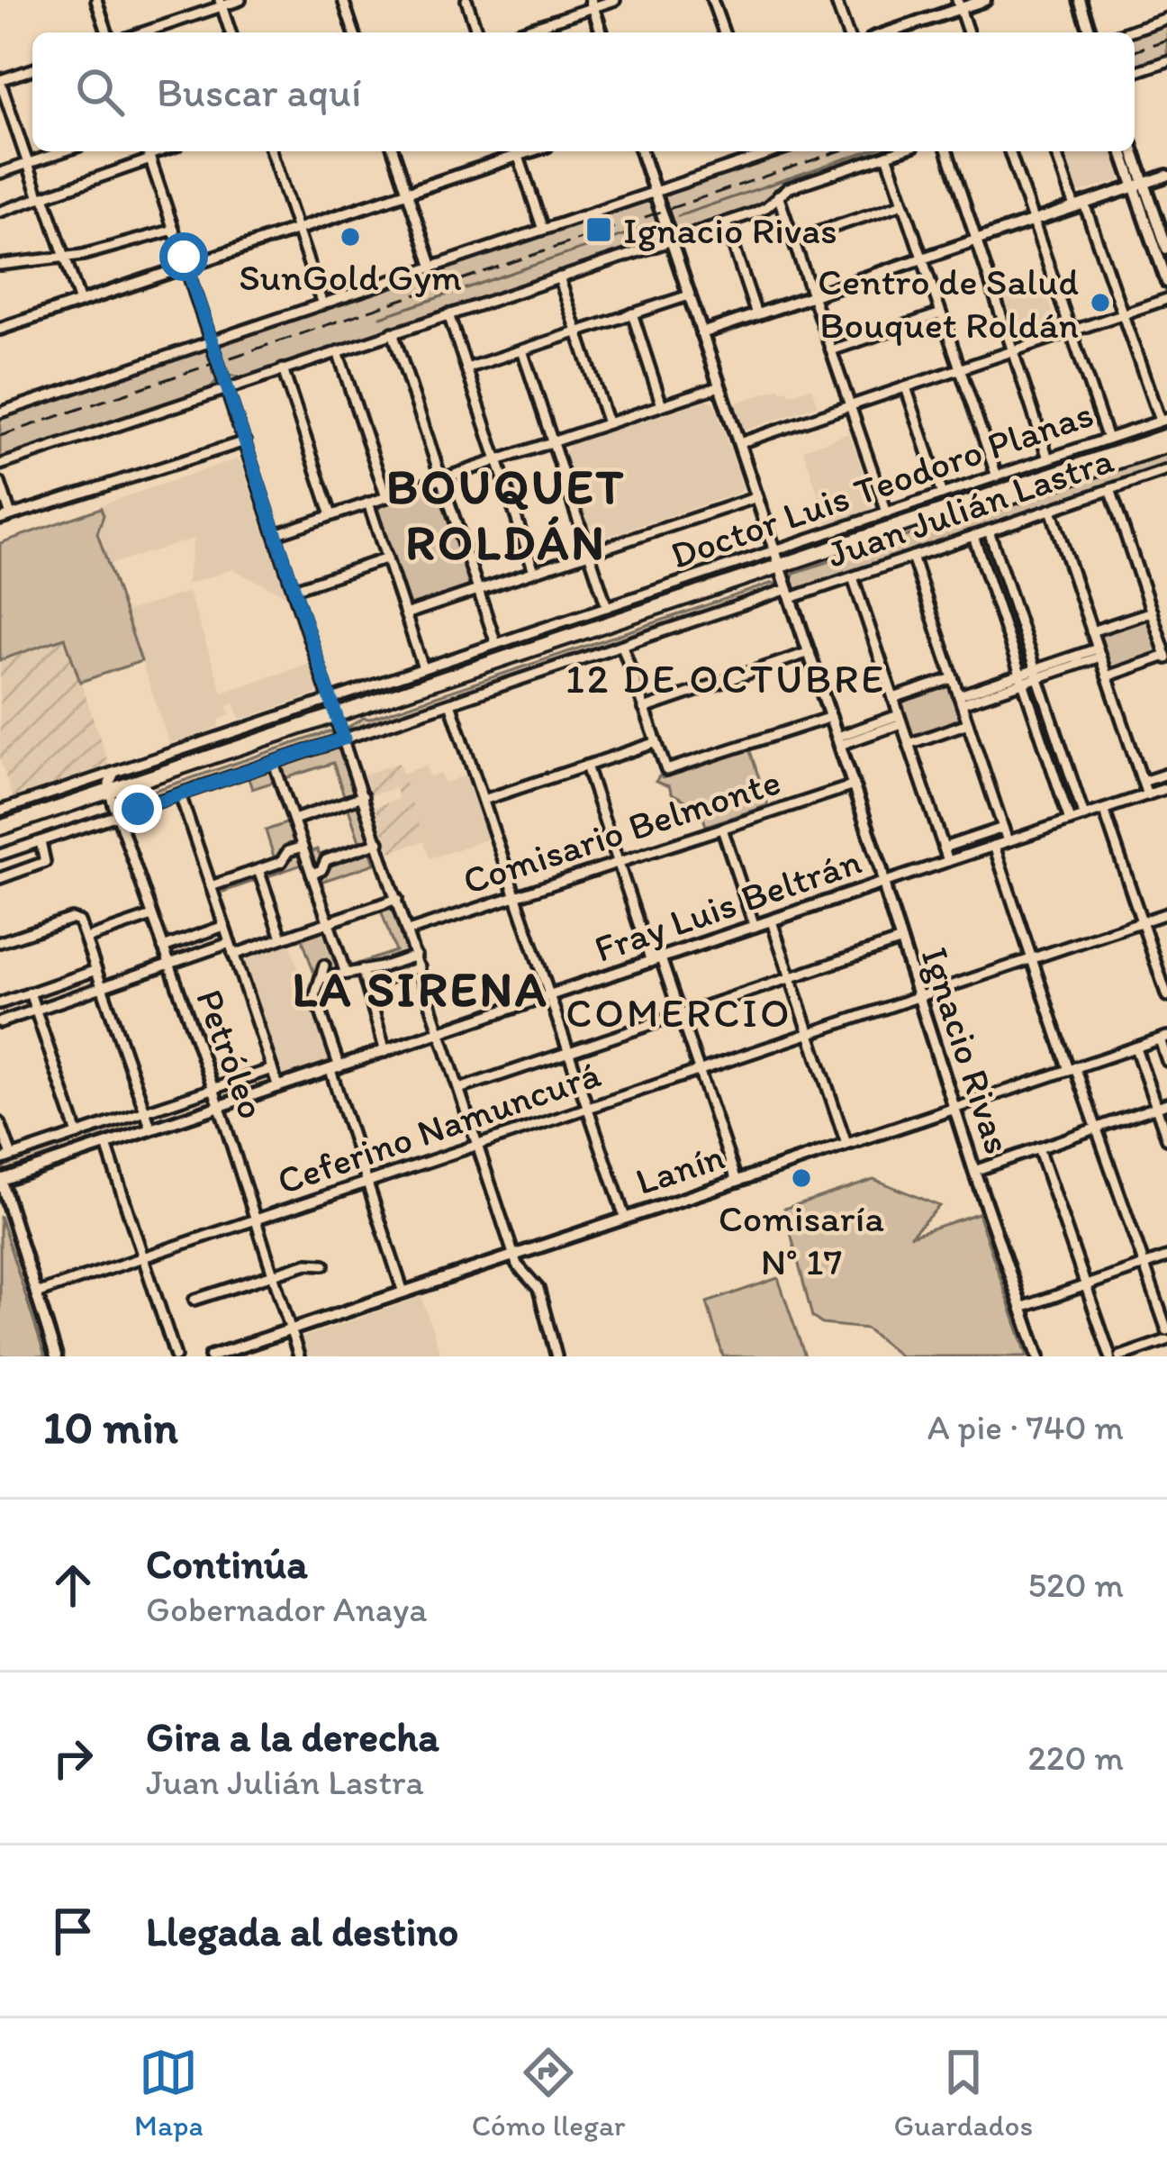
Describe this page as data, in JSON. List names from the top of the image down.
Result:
{
  "streets": {
    "main road": ["Fray Luis Beltrán", "Ignacio Rivas", "Lanín"],
    "street": [
      "Doctor Luis Teodoro Planas",
      "Juan Julián Lastra",
      "Comisario Belmonte",
      "Petróleo",
      "Ceferino Namuncurá"
    ]
  },
  "crossings": [
    ["Doctor Luis Teodoro Planas", "Ignacio Rivas"],
    ["Juan Julián Lastra", "Ignacio Rivas"],
    ["Juan Julián Lastra", "Petróleo"],
    ["Comisario Belmonte", "Ignacio Rivas"],
    ["Fray Luis Beltrán", "Ignacio Rivas"],
    ["Fray Luis Beltrán", "Petróleo"],
    ["Ignacio Rivas", "Ceferino Namuncurá"],
    ["Ignacio Rivas", "Lanín"],
    ["Petróleo", "Ceferino Namuncurá"],
    ["Petróleo", "Lanín"]
  ],
  "districts": [
    "BOUQUET ROLDÁN",
    "12 DE OCTUBRE",
    "LA SIRENA",
    "COMERCIO"
  ],
  "places": {
    "transit": ["Ignacio Rivas"],
    "other": ["SunGold Gym", "Centro de Salud Bouquet Roldán", "Comisaría N° 17"]
  },
  "page": {
    "search": "Buscar aquí",
    "heading": ["10 min", "A pie · 740 m"],
    "list": [
      ["Continúa", "Gobernador Anaya", "520 m"],
      ["Gira a la derecha", "Juan Julián Lastra", "220 m"],
      "Llegada al destino"
    ],
    "nav": ["Mapa", "Cómo llegar", "Guardados"]
  }
}
